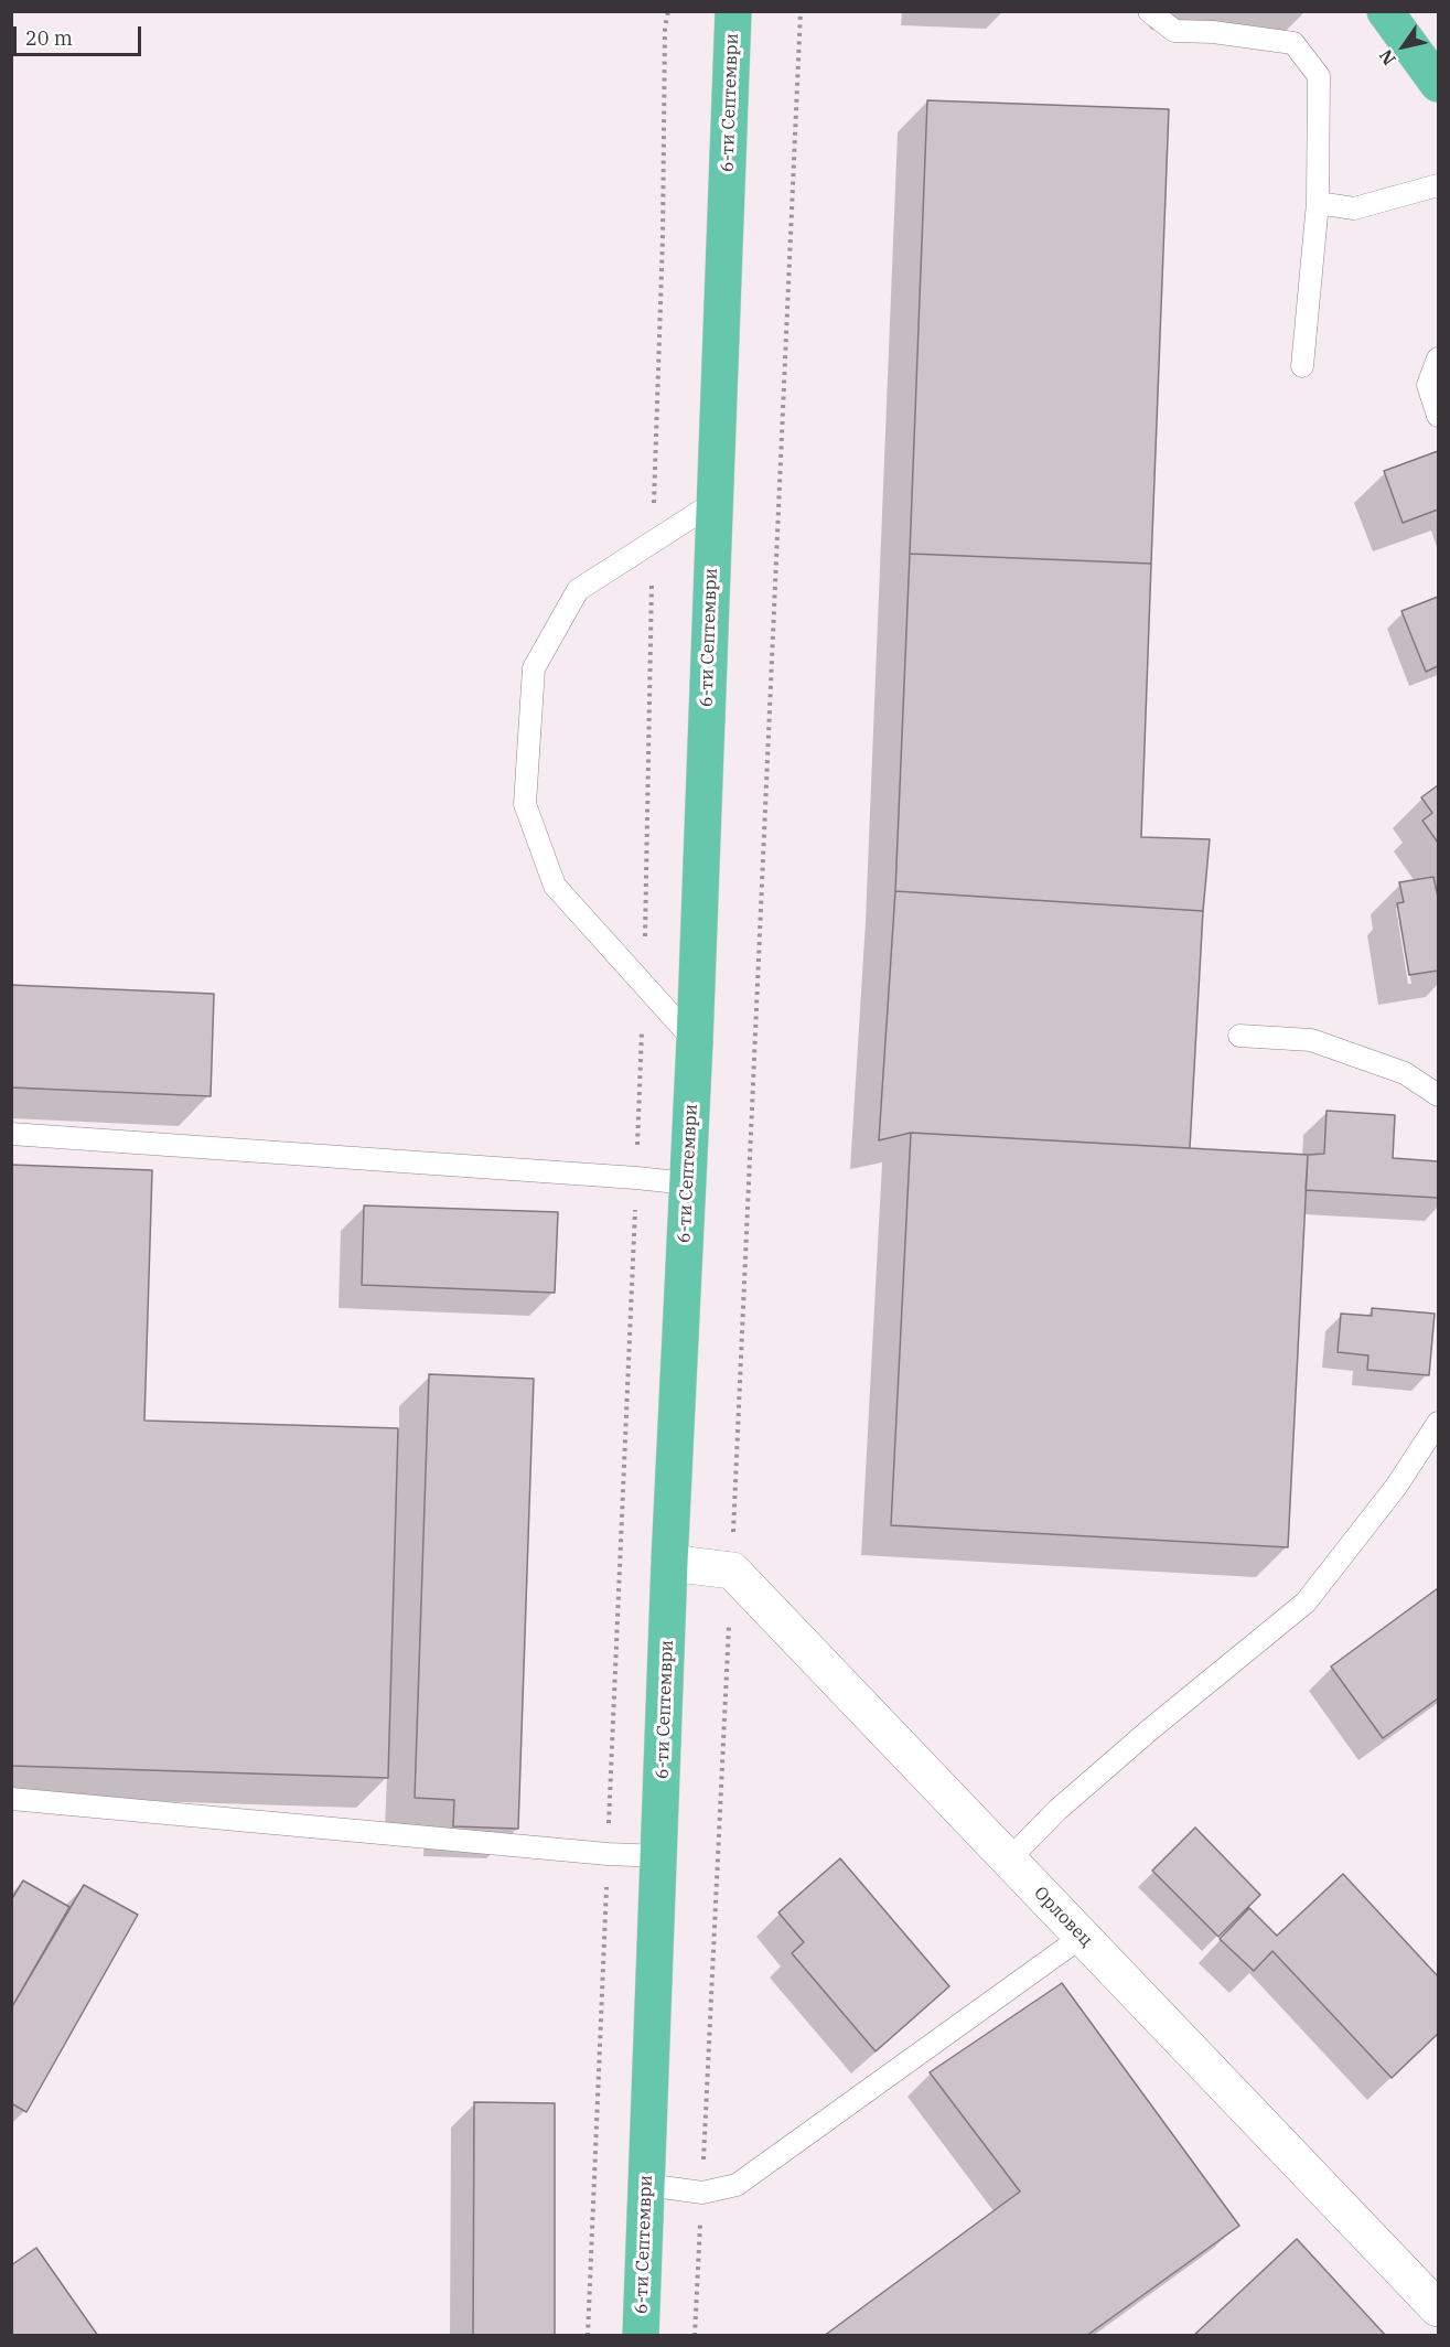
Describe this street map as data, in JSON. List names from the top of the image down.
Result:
{
  "streets": {
    "main road": ["6-ти Септември"],
    "street": ["Орловец"]
  },
  "scale_bar": "20 m",
  "north": "bottom left"
}
